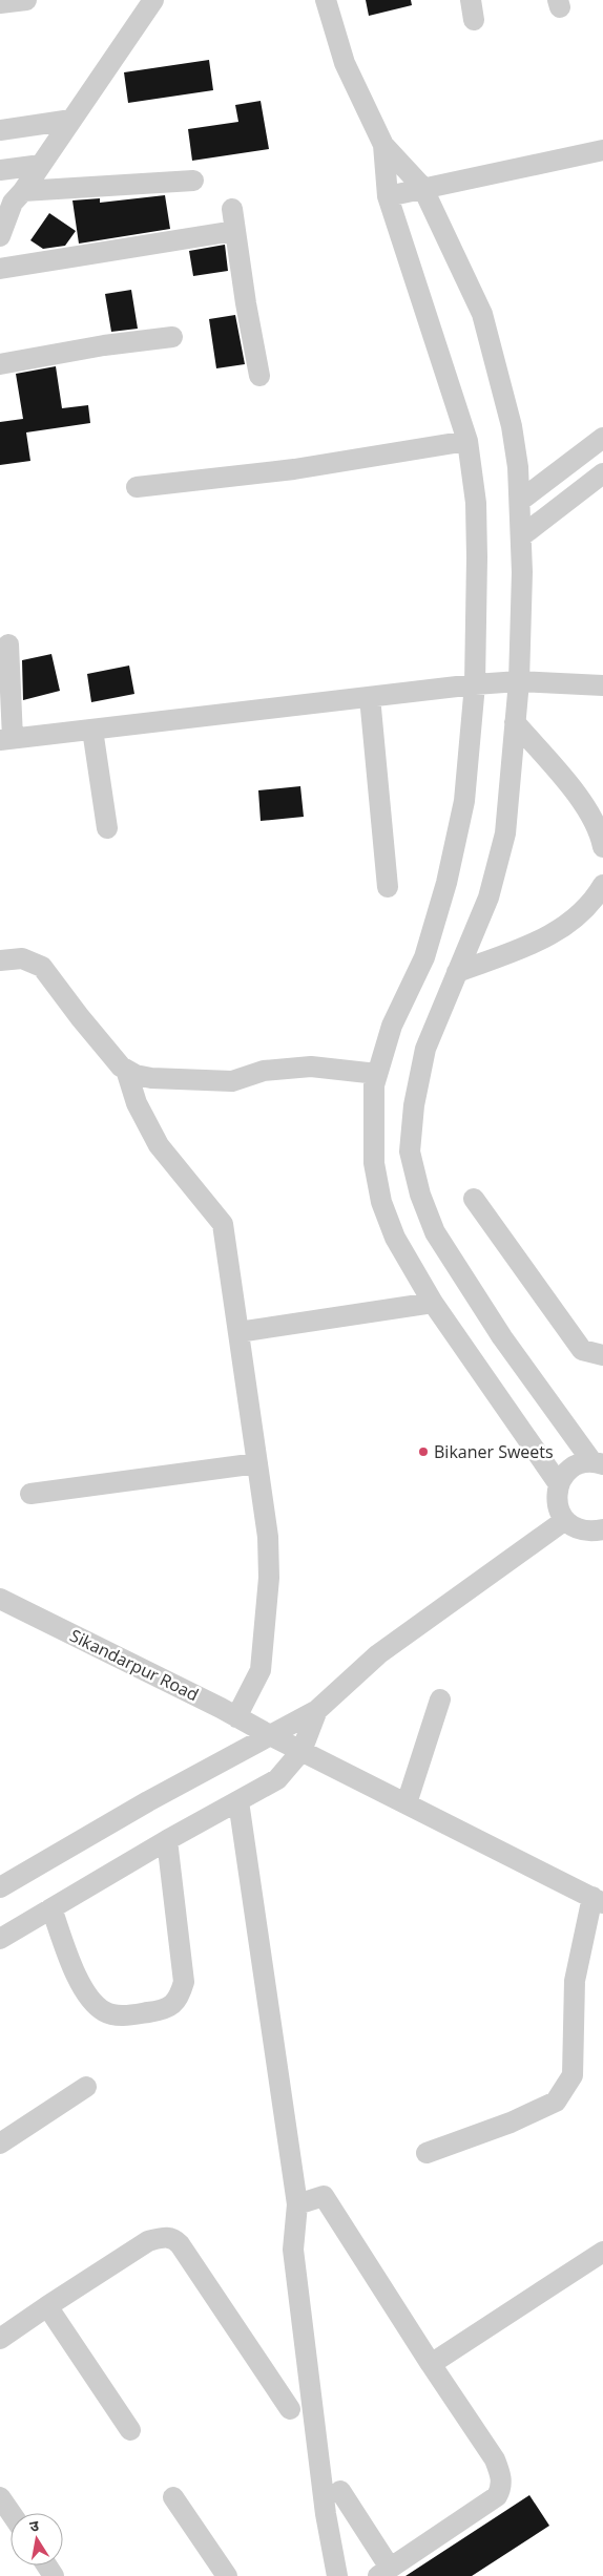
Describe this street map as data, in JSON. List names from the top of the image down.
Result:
{
  "streets": {
    "street": ["Sikandarpur Road"]
  },
  "places": ["Bikaner Sweets"],
  "north": "top"
}
